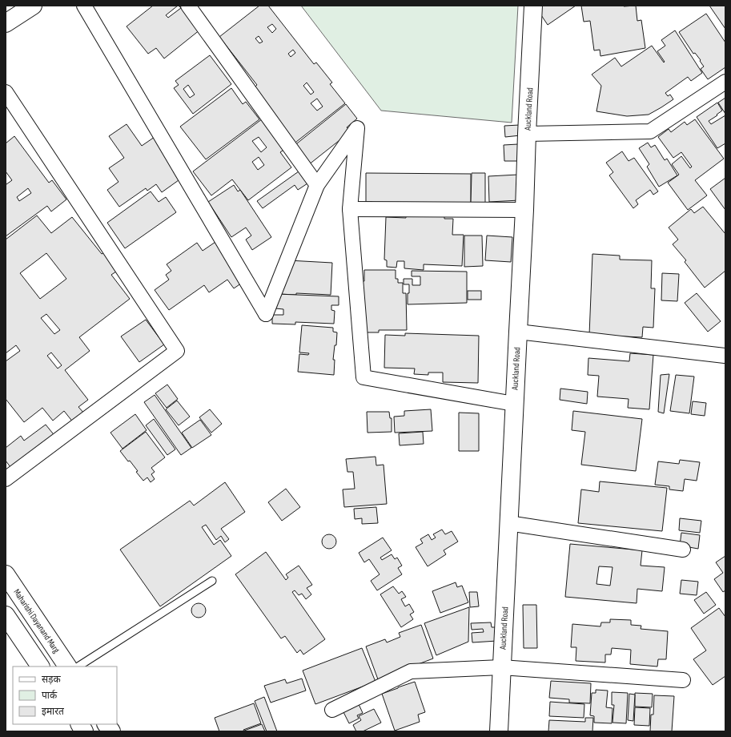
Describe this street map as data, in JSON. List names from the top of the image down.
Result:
{
  "streets": {
    "street": ["Auckland Road", "Maharishi Dayanand Marg"]
  },
  "legend": ["सड़क", "पार्क", "इमारत"]
}
